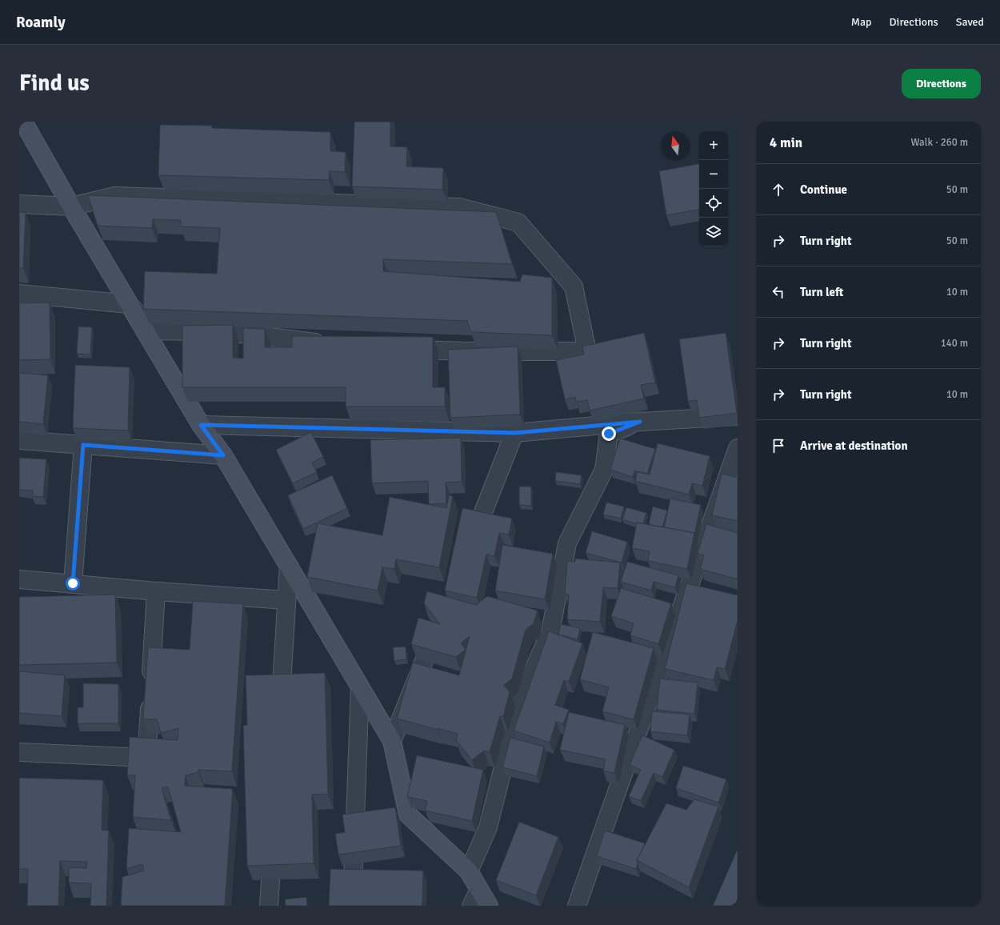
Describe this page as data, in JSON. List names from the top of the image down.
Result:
{
  "north": "top",
  "page": {
    "header": "Roamly",
    "nav": ["Map", "Directions", "Saved"],
    "buttons": "Directions",
    "title": "Find us",
    "heading": ["4 min", "Walk · 260 m"],
    "map_buttons": ["+", "−"],
    "list": [
      ["Continue", "50 m"],
      ["Turn right", "50 m"],
      ["Turn left", "10 m"],
      ["Turn right", "140 m"],
      ["Turn right", "10 m"],
      "Arrive at destination"
    ]
  }
}
